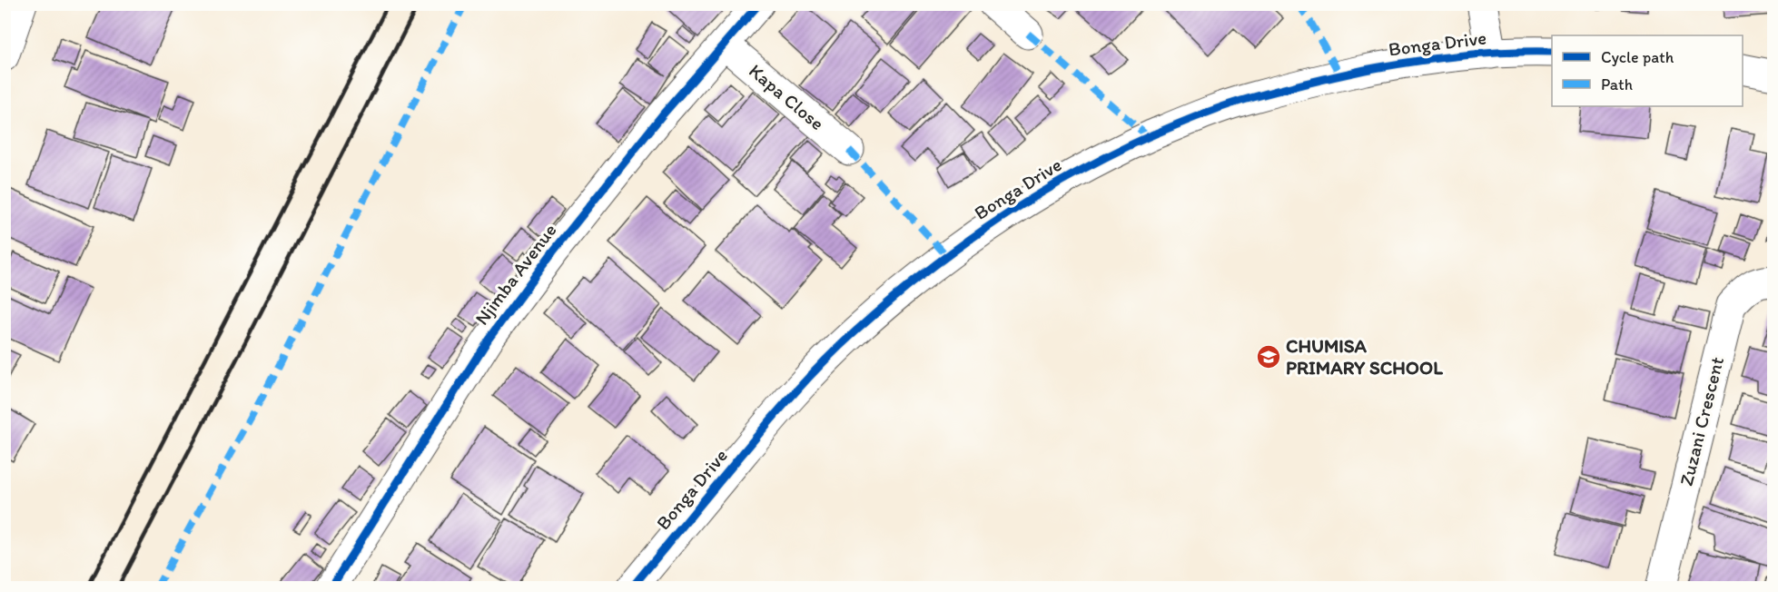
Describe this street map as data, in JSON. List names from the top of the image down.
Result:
{
  "streets": {
    "street": [
      "Bonga Drive",
      "Kapa Close",
      "Njimba Avenue",
      "Zuzani Crescent"
    ]
  },
  "crossings": [
    ["Kapa Close", "Njimba Avenue"]
  ],
  "places": {
    "school or university": ["CHUMISA PRIMARY SCHOOL"]
  },
  "legend": ["Cycle path", "Path"]
}
